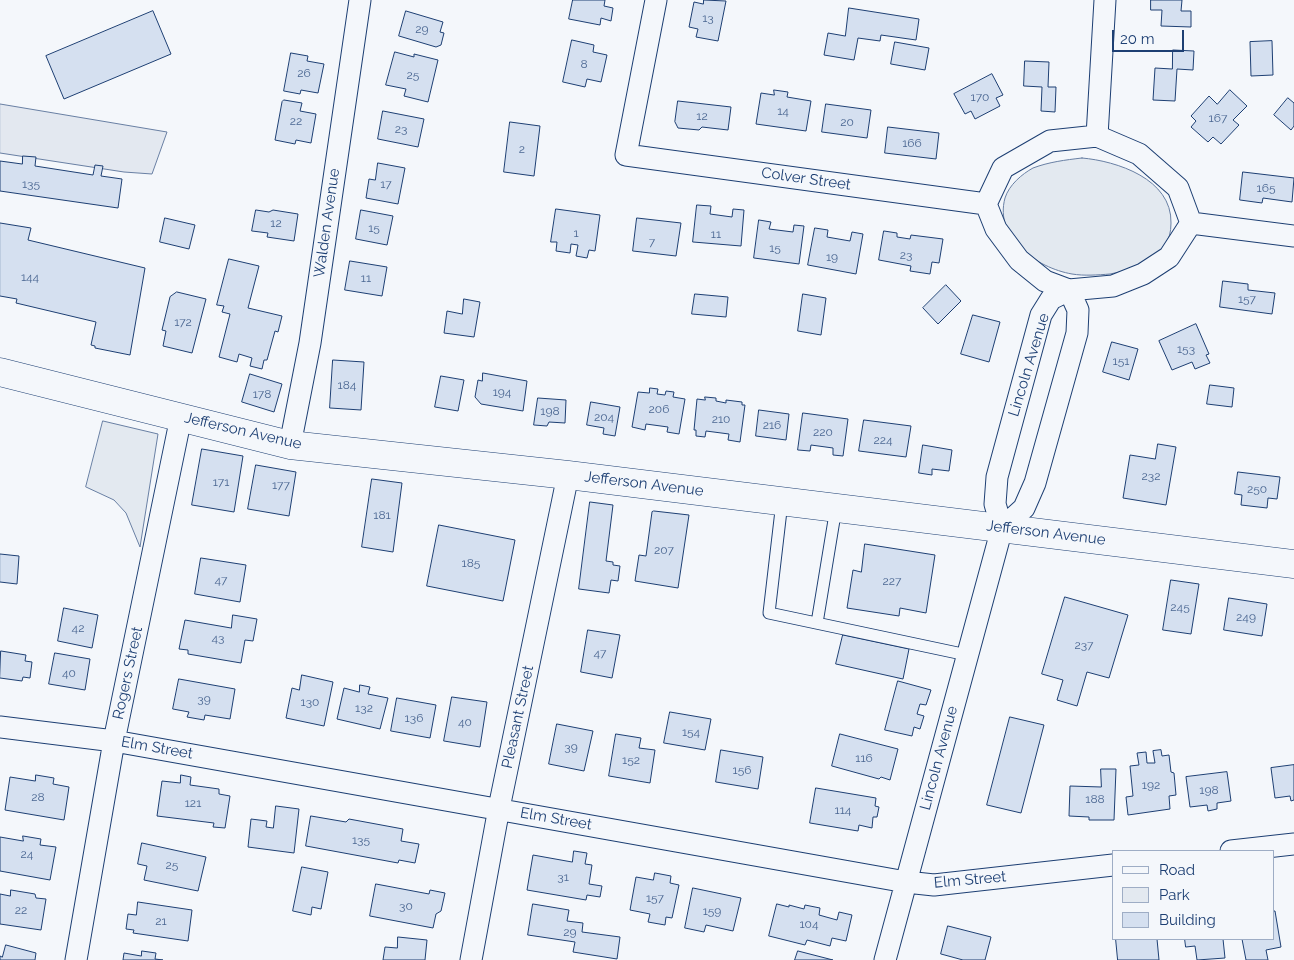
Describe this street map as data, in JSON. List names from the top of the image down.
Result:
{
  "streets": {
    "main road": ["Jefferson Avenue"],
    "street": [
      "Colver Street",
      "Walden Avenue",
      "Lincoln Avenue",
      "Rogers Street",
      "Pleasant Street",
      "Elm Street"
    ]
  },
  "crossings": [
    ["Colver Street", "Lincoln Avenue"],
    ["Walden Avenue", "Jefferson Avenue"],
    ["Lincoln Avenue", "Jefferson Avenue"],
    ["Lincoln Avenue", "Elm Street"],
    ["Jefferson Avenue", "Rogers Street"],
    ["Jefferson Avenue", "Pleasant Street"],
    ["Rogers Street", "Elm Street"],
    ["Pleasant Street", "Elm Street"]
  ],
  "house_numbers": [
    "13",
    "29",
    "8",
    "26",
    "25",
    "170",
    "14",
    "12",
    "167",
    "22",
    "20",
    "23",
    "166",
    "2",
    "135",
    "17",
    "165",
    "12",
    "15",
    "1",
    "11",
    "7",
    "15",
    "23",
    "19",
    "144",
    "11",
    "157",
    "172",
    "153",
    "151",
    "184",
    "194",
    "178",
    "206",
    "198",
    "204",
    "210",
    "216",
    "220",
    "224",
    "232",
    "171",
    "177",
    "250",
    "181",
    "207",
    "185",
    "47",
    "227",
    "245",
    "249",
    "42",
    "43",
    "237",
    "47",
    "40",
    "39",
    "130",
    "132",
    "136",
    "40",
    "154",
    "39",
    "116",
    "152",
    "156",
    "192",
    "198",
    "28",
    "188",
    "121",
    "114",
    "135",
    "24",
    "25",
    "31",
    "157",
    "30",
    "22",
    "159",
    "21",
    "104",
    "29"
  ],
  "legend": ["Road", "Park", "Building"],
  "scale_bar": "20 m"
}
